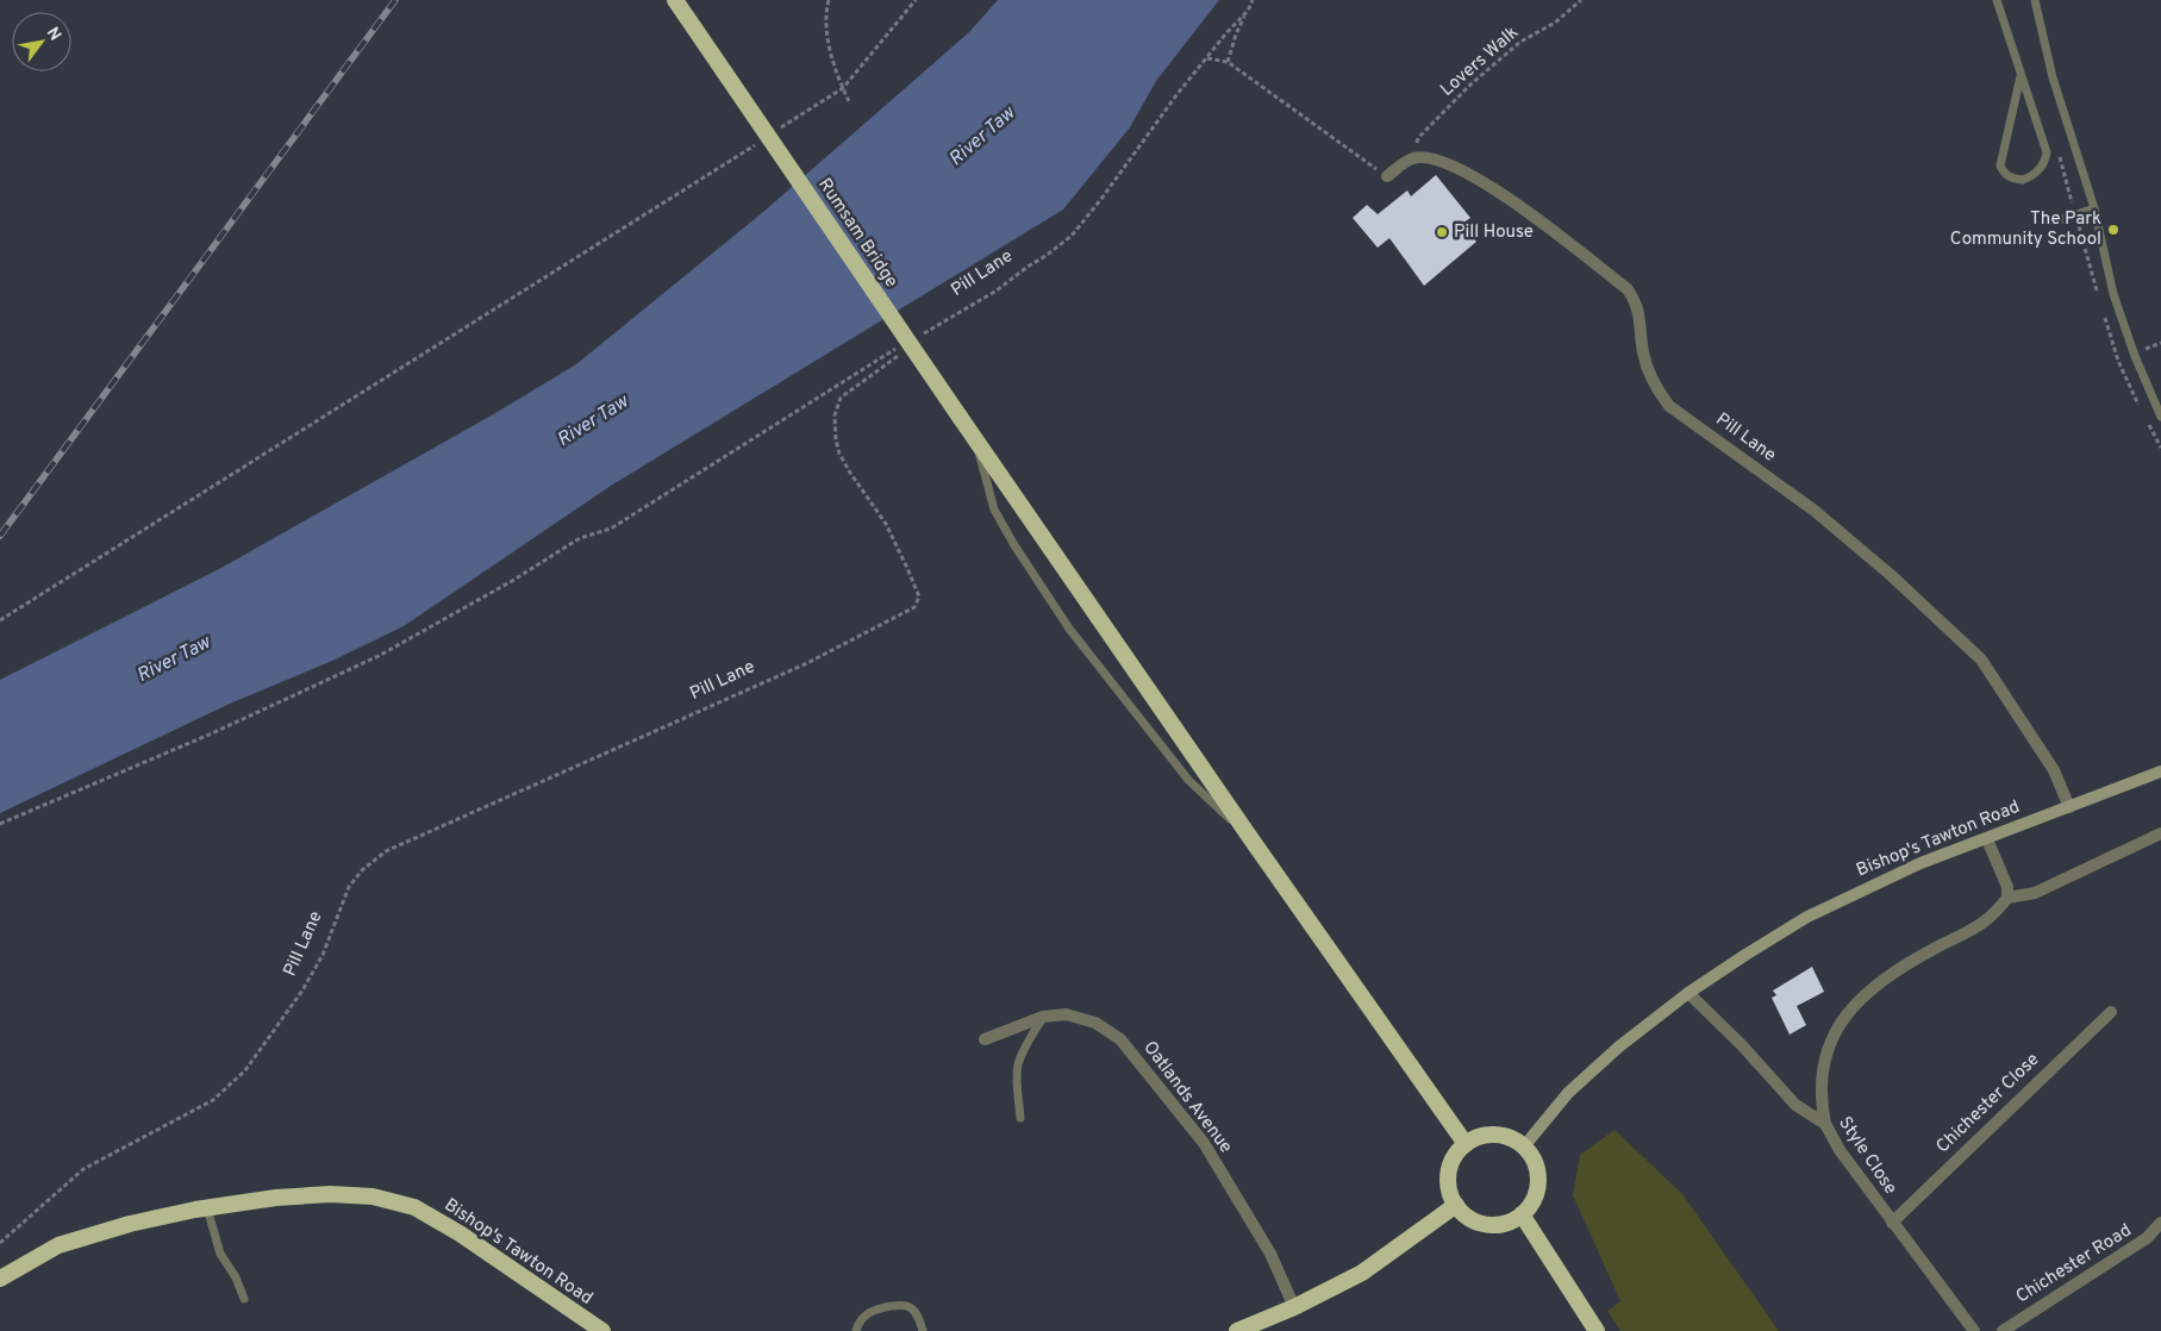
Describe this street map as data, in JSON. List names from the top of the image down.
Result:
{
  "streets": {
    "highway": ["Rumsam Bridge", "Bishop's Tawton Road"],
    "street": [
      "Pill Lane",
      "Oatlands Avenue",
      "Chichester Close",
      "Style Close",
      "Chichester Road"
    ],
    "path": ["Lovers Walk"]
  },
  "crossings": [
    ["Lovers Walk", "Pill Lane"],
    ["Rumsam Bridge", "Bishop's Tawton Road"],
    ["Pill Lane", "Bishop's Tawton Road"],
    ["Bishop's Tawton Road", "Style Close"],
    ["Chichester Close", "Style Close"]
  ],
  "water": ["River Taw"],
  "places": ["The Park Community School", "Pill House"],
  "north": "top right"
}
